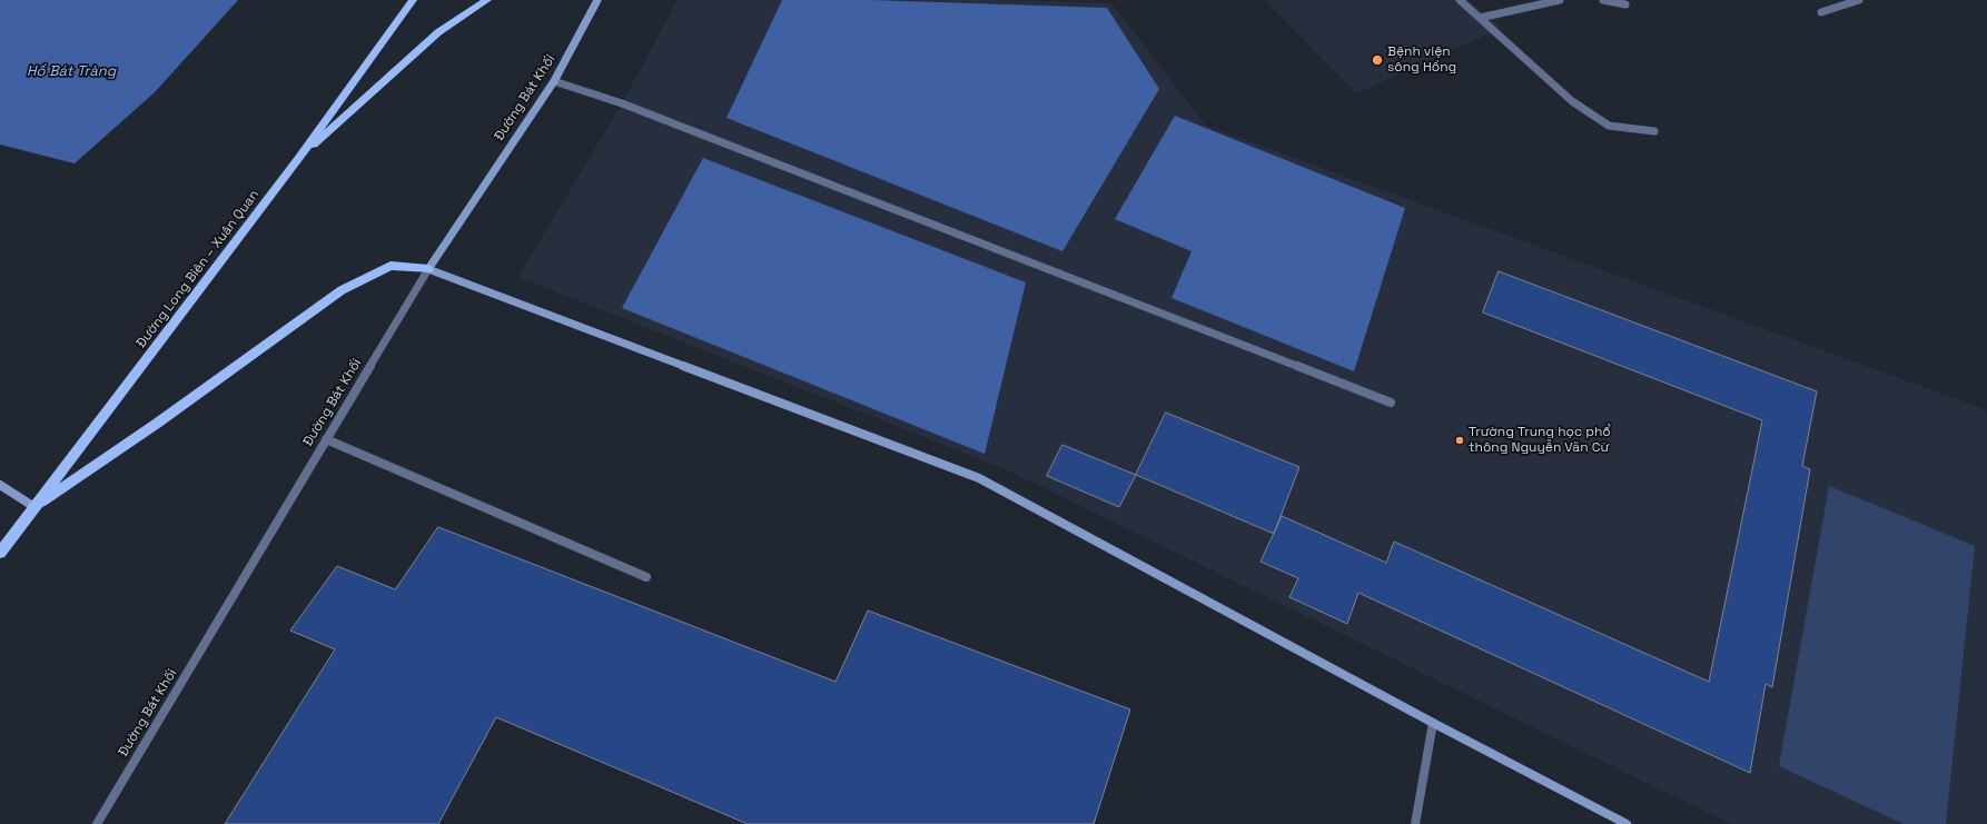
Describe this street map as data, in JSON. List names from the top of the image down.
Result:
{
  "streets": {
    "main road": ["Đường Long Biên – Xuân Quan"],
    "street": ["Đường Bát Khối"]
  },
  "water": ["Hồ Bát Tràng"],
  "places": ["Bệnh viện sông Hồng", "Trường Trung học phổ thông Nguyễn Văn Cừ"]
}
